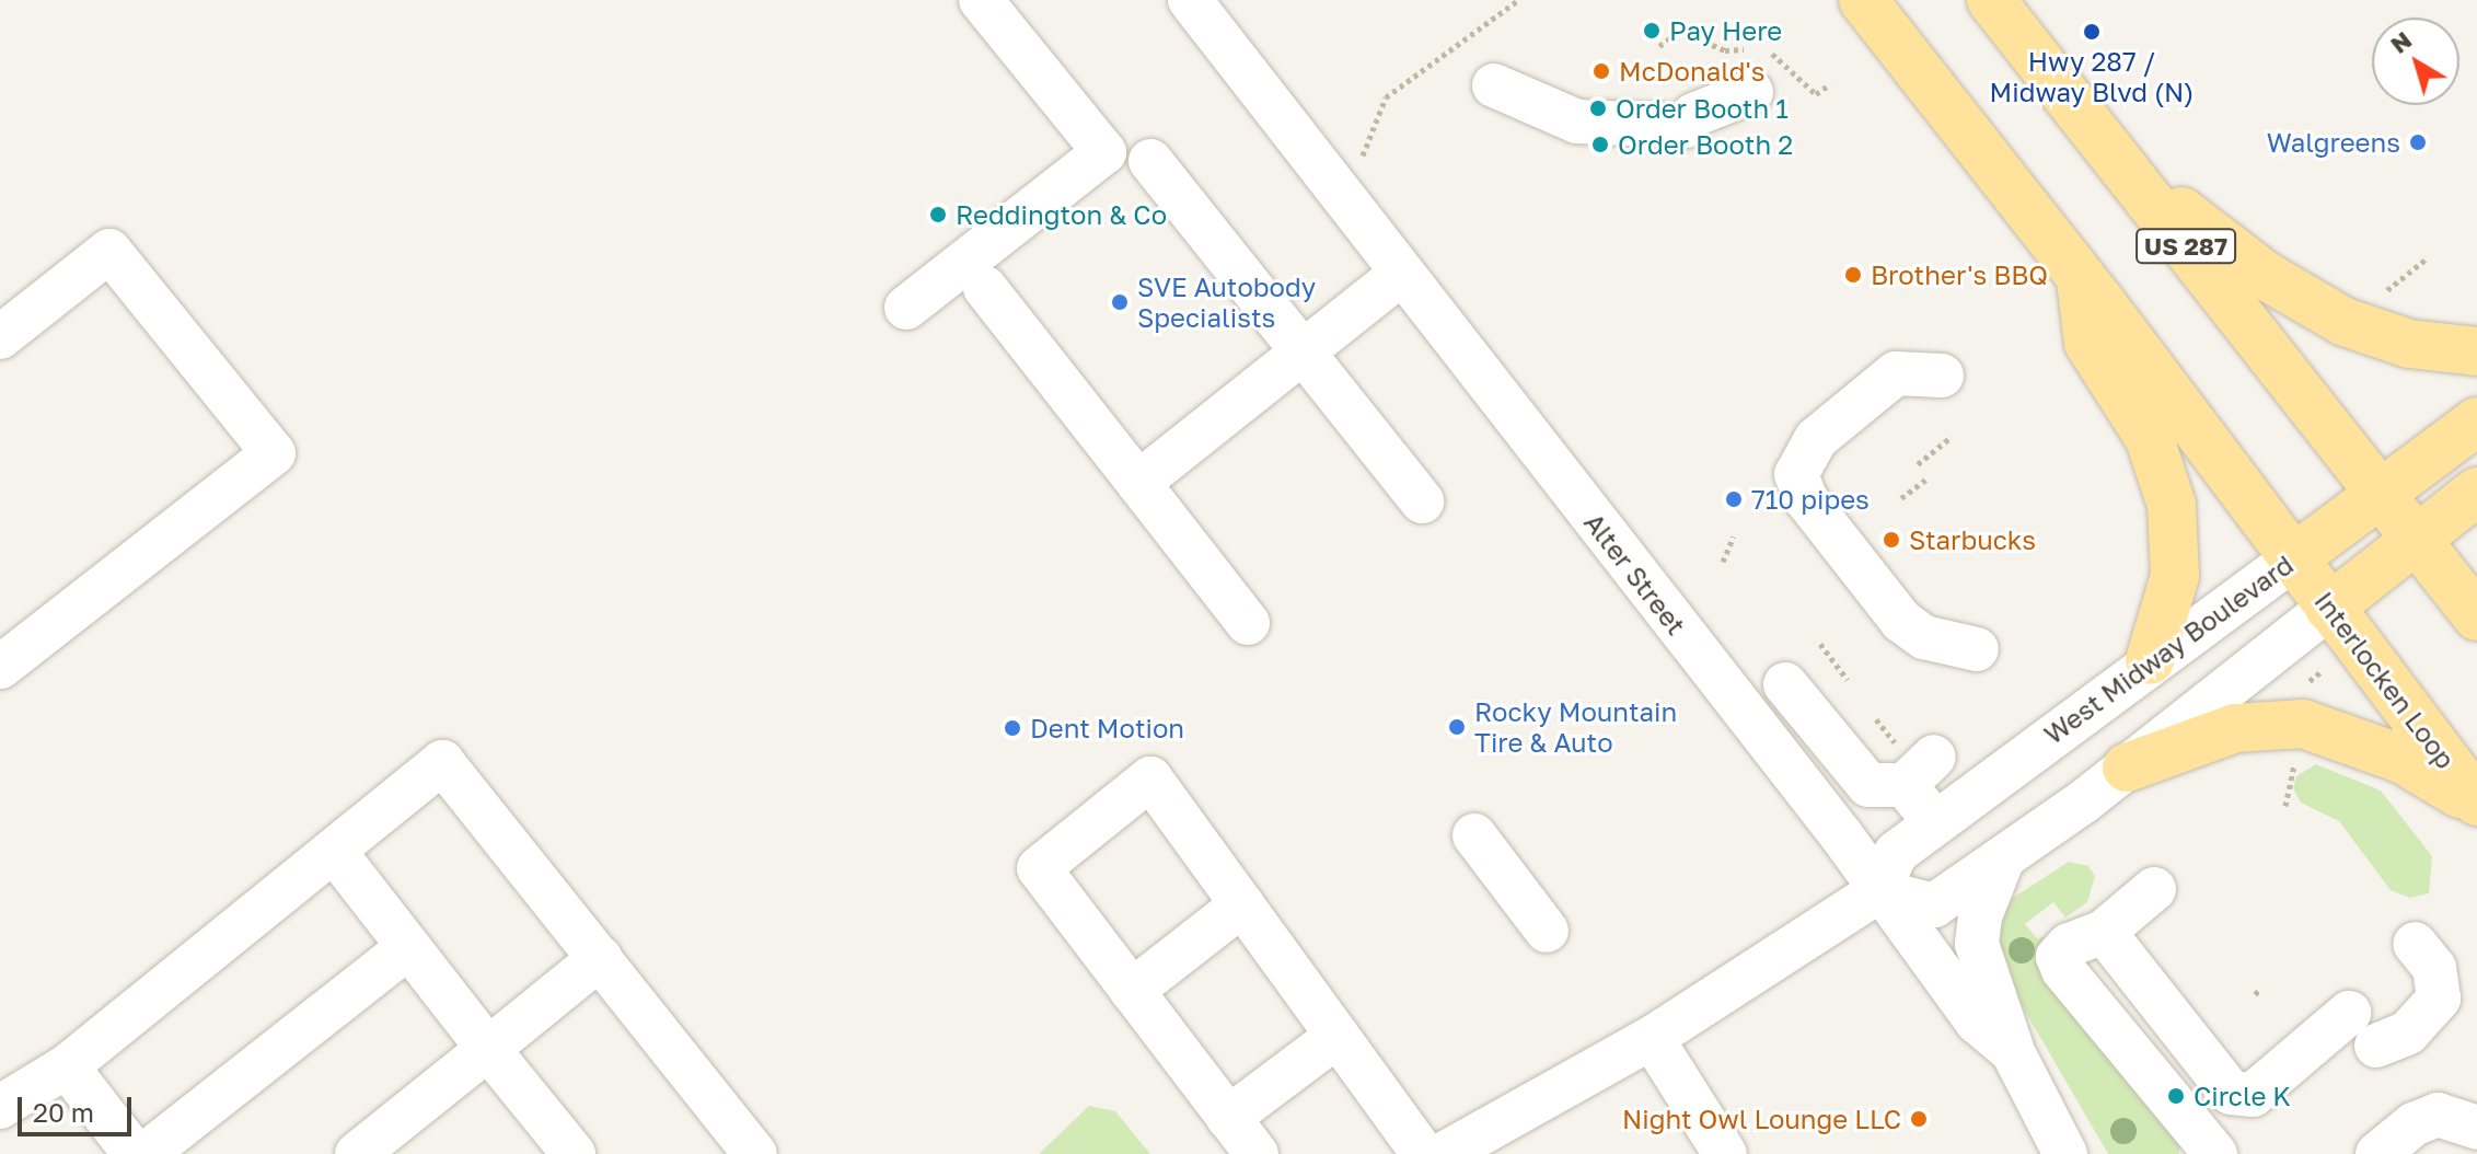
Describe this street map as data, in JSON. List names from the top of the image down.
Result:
{
  "streets": {
    "main road": ["US 287", "West Midway Boulevard", "Interlocken Loop"],
    "street": ["Alter Street"]
  },
  "crossings": [
    ["US 287", "West Midway Boulevard"],
    ["Alter Street", "West Midway Boulevard"],
    ["West Midway Boulevard", "Interlocken Loop"]
  ],
  "places": [
    "Pay Here",
    "Hwy 287 / Midway Blvd (N)",
    "McDonald's",
    "Order Booth 1",
    "Walgreens",
    "Order Booth 2",
    "Reddington & Co",
    "Brother's BBQ",
    "SVE Autobody Specialists",
    "710 pipes",
    "Starbucks",
    "Rocky Mountain Tire & Auto",
    "Dent Motion",
    "Circle K",
    "Night Owl Lounge LLC"
  ],
  "scale_bar": "20 m",
  "north": "top left"
}
